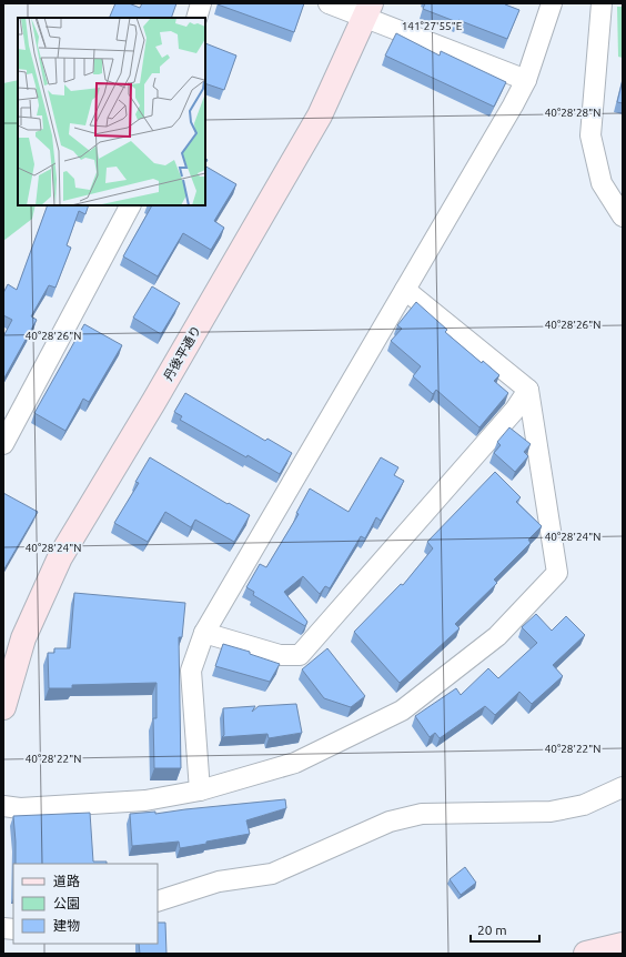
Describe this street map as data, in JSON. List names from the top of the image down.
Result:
{
  "streets": {
    "street": ["丹後平通り"]
  },
  "legend": ["道路", "公園", "建物"],
  "scale_bar": "20 m",
  "coordinates": [
    "141°27'55\"E",
    "40°28'28\"N",
    "40°28'26\"N",
    "40°28'24\"N",
    "40°28'22\"N"
  ]
}
